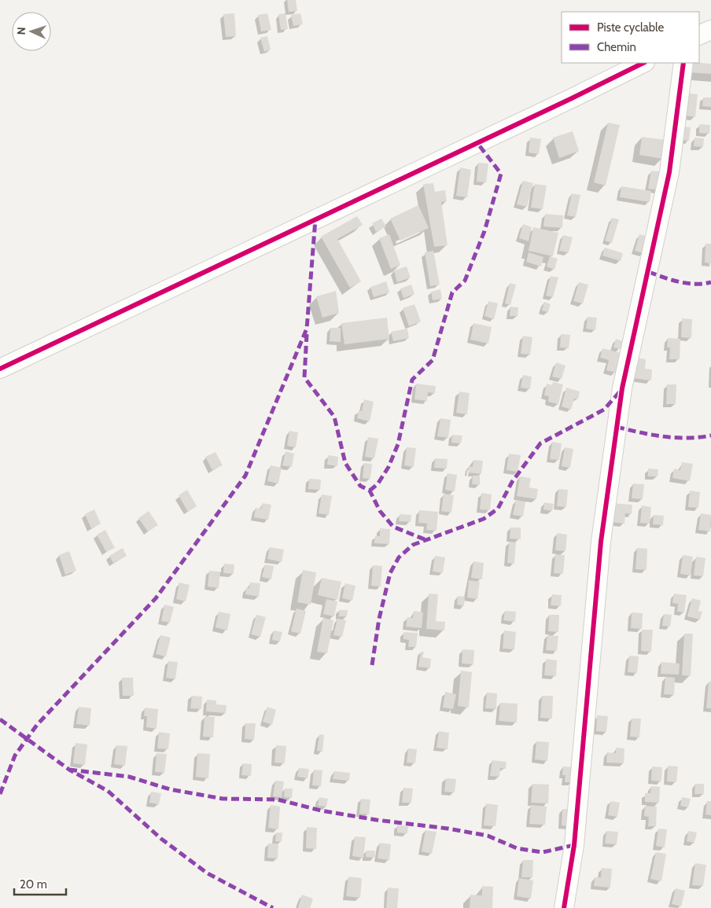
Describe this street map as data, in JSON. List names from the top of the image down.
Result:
{
  "legend": ["Piste cyclable", "Chemin"],
  "scale_bar": "20 m",
  "north": "left"
}
